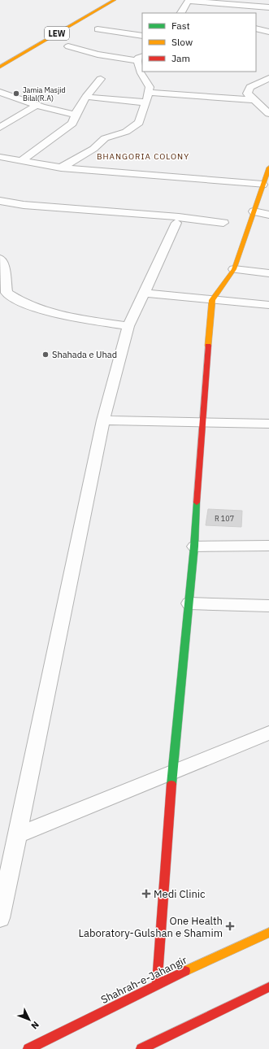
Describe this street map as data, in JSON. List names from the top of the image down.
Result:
{
  "streets": {
    "main road": ["LEW", "Shahrah-e-Jahangir"]
  },
  "districts": ["BHANGORIA COLONY"],
  "places": {
    "other": ["Jamia Masjid Bilal(R.A)", "Shahada e Uhad"],
    "health": ["Medi Clinic", "One Health Laboratory-Gulshan e Shamim"]
  },
  "house_numbers": ["R 107"],
  "legend": ["Fast", "Slow", "Jam"],
  "north": "bottom right"
}
